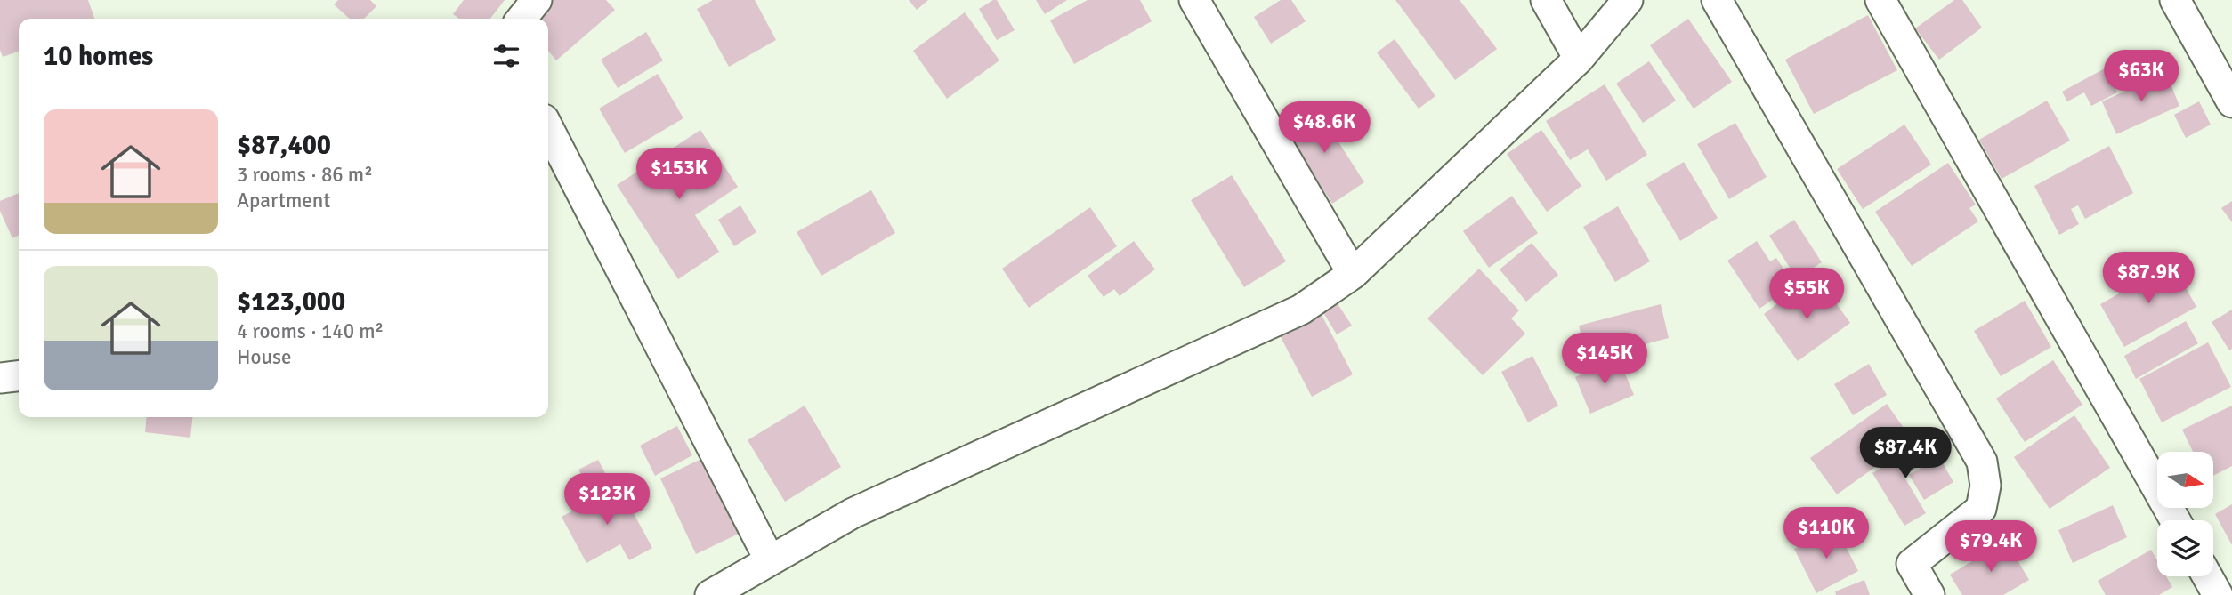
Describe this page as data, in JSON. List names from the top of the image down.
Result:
{
  "north": "right",
  "page": {
    "heading": "10 homes",
    "price": [
      "$63K",
      "$48.6K",
      "$153K",
      "$87.9K",
      "$55K",
      "$145K",
      "$87.4K",
      "$123K",
      "$110K",
      "$79.4K"
    ],
    "list": [
      {
        "name": "$87,400",
        "note": "3 rooms · 86 m² · Apartment"
      },
      {
        "name": "$123,000",
        "note": "4 rooms · 140 m² · House"
      }
    ]
  }
}
